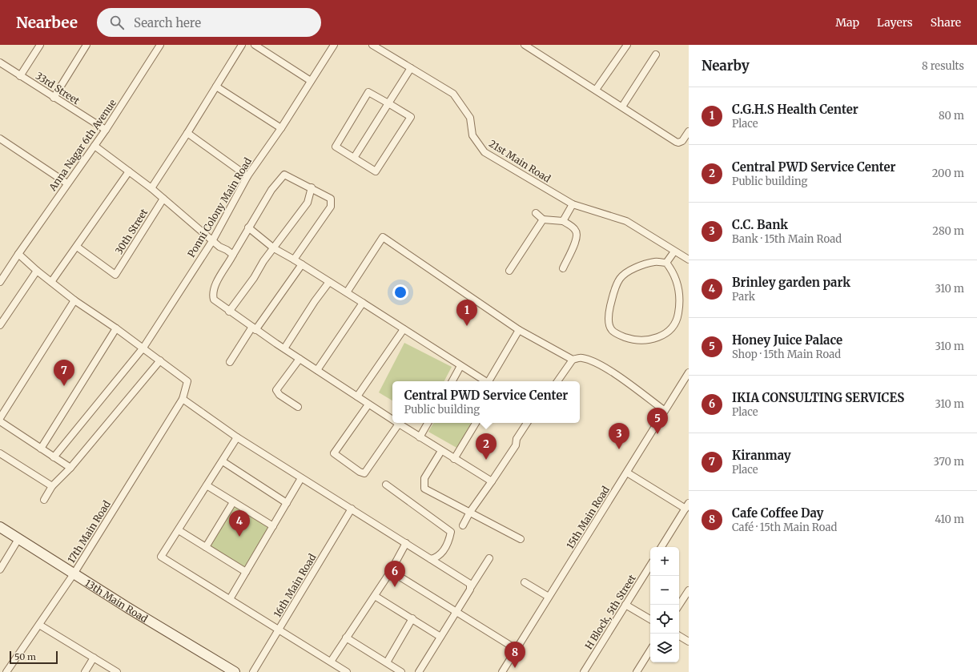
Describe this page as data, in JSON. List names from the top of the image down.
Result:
{
  "streets": {
    "street": [
      "33rd Street",
      "Anna Nagar 6th Avenue",
      "21st Main Road",
      "Ponni Colony Main Road",
      "30th Street",
      "15th Main Road",
      "17th Main Road",
      "16th Main Road",
      "13th Main Road",
      "H Block, 5th Street"
    ]
  },
  "crossings": [
    ["33rd Street", "Anna Nagar 6th Avenue"],
    ["17th Main Road", "13th Main Road"]
  ],
  "scale_bar": "50 m",
  "page": {
    "header": "Nearbee",
    "search": "Search here",
    "nav": ["Map", "Layers", "Share"],
    "heading": ["Nearby", "8 results"],
    "list": [
      {
        "mark": "1",
        "name": "C.G.H.S Health Center",
        "note": "Place",
        "value": "80 m"
      },
      {
        "mark": "2",
        "name": "Central PWD Service Center",
        "note": "Public building",
        "value": "200 m"
      },
      {
        "mark": "3",
        "name": "C.C. Bank",
        "note": "Bank · 15th Main Road",
        "value": "280 m"
      },
      {
        "mark": "4",
        "name": "Brinley garden park",
        "note": "Park",
        "value": "310 m"
      },
      {
        "mark": "5",
        "name": "Honey Juice Palace",
        "note": "Shop · 15th Main Road",
        "value": "310 m"
      },
      {
        "mark": "6",
        "name": "IKIA CONSULTING SERVICES",
        "note": "Place",
        "value": "310 m"
      },
      {
        "mark": "7",
        "name": "Kiranmay",
        "note": "Place",
        "value": "370 m"
      },
      {
        "mark": "8",
        "name": "Cafe Coffee Day",
        "note": "Café · 15th Main Road",
        "value": "410 m"
      }
    ],
    "pins": [
      "1",
      "7",
      "5",
      "3",
      "2",
      "4",
      "6",
      "8"
    ],
    "popup": ["Central PWD Service Center", "Public building"],
    "map_buttons": ["+", "−"],
    "scale": "50 m"
  }
}
